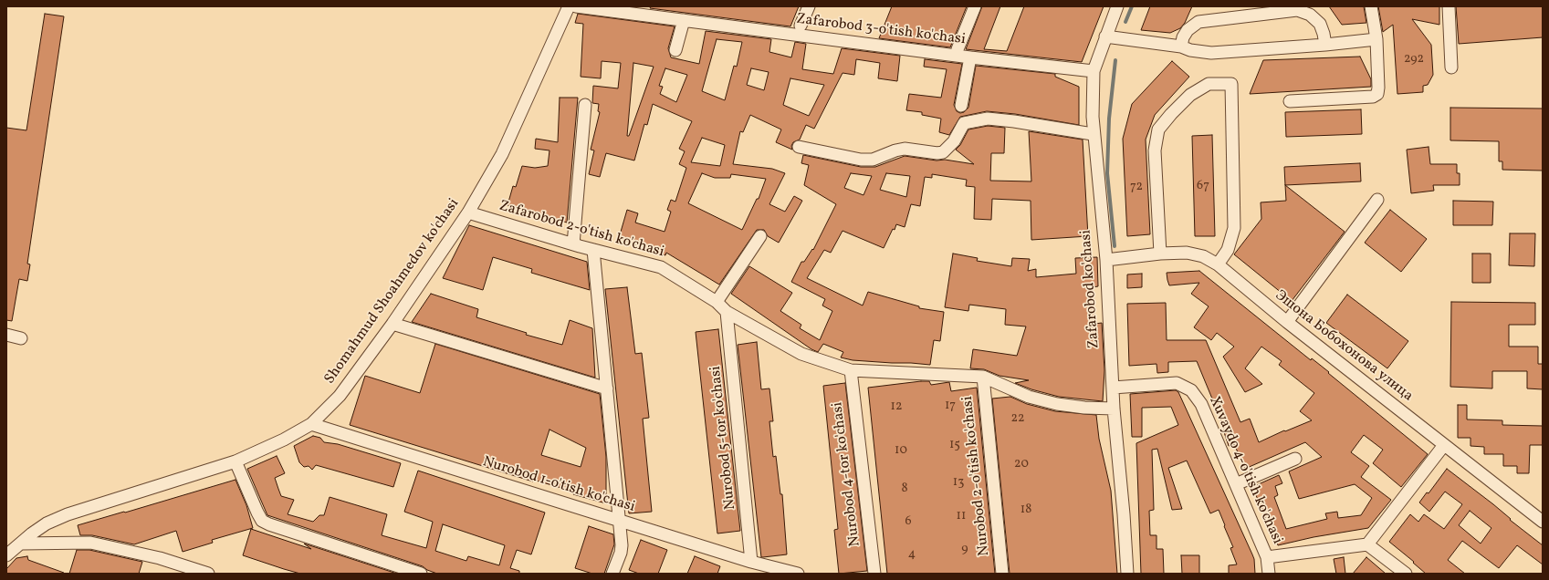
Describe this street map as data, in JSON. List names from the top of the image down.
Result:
{
  "streets": {
    "street": [
      "Zafarobod 3-o'tish ko'chasi",
      "Zafarobod 2-o'tish ko'chasi",
      "Zafarobod ko'chasi",
      "Shomahmud Shoahmedov ko'chasi",
      "Эшона Бобохонова улица",
      "Nurobod 5-tor ko'chasi",
      "Xuvaydo 4-o'tish ko'chasi",
      "Nurobod 4-tor ko'chasi",
      "Nurobod 2-o'tish ko'chasi",
      "Nurobod 1-o'tish ko'chasi"
    ]
  },
  "crossings": [
    ["Zafarobod 3-o'tish ko'chasi", "Zafarobod ko'chasi"],
    ["Zafarobod 2-o'tish ko'chasi", "Zafarobod ko'chasi"],
    ["Zafarobod 2-o'tish ko'chasi", "Shomahmud Shoahmedov ko'chasi"],
    ["Zafarobod 2-o'tish ko'chasi", "Nurobod 5-tor ko'chasi"],
    ["Zafarobod 2-o'tish ko'chasi", "Nurobod 4-tor ko'chasi"],
    ["Zafarobod 2-o'tish ko'chasi", "Nurobod 2-o'tish ko'chasi"],
    ["Zafarobod ko'chasi", "Эшона Бобохонова улица"],
    ["Zafarobod ko'chasi", "Xuvaydo 4-o'tish ko'chasi"],
    ["Shomahmud Shoahmedov ko'chasi", "Nurobod 1-o'tish ko'chasi"],
    ["Nurobod 5-tor ko'chasi", "Nurobod 1-o'tish ko'chasi"]
  ],
  "house_numbers": [
    "292",
    "67",
    "72",
    "17",
    "12",
    "22",
    "15",
    "10",
    "20",
    "13",
    "8",
    "18",
    "11",
    "6",
    "9",
    "4"
  ]
}
